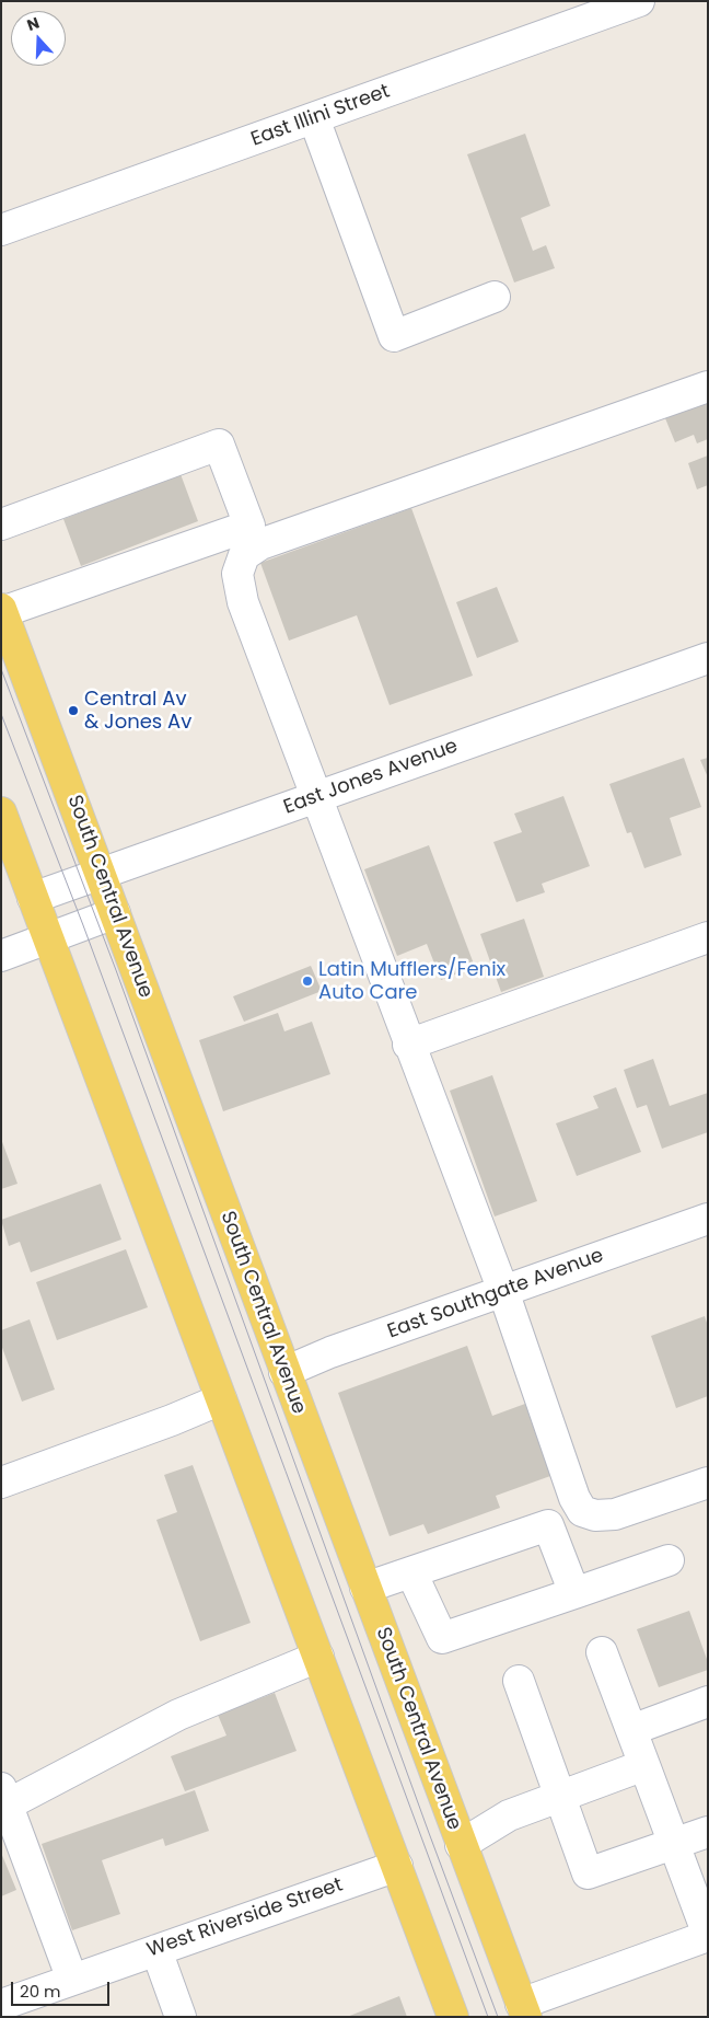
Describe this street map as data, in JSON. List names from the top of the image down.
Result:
{
  "streets": {
    "main road": ["South Central Avenue"],
    "street": [
      "East Illini Street",
      "East Jones Avenue",
      "East Southgate Avenue",
      "West Riverside Street"
    ]
  },
  "crossings": [
    ["East Jones Avenue", "South Central Avenue"],
    ["South Central Avenue", "East Southgate Avenue"]
  ],
  "places": ["Central Av & Jones Av", "Latin Mufflers/Fenix Auto Care"],
  "scale_bar": "20 m",
  "north": "top"
}
